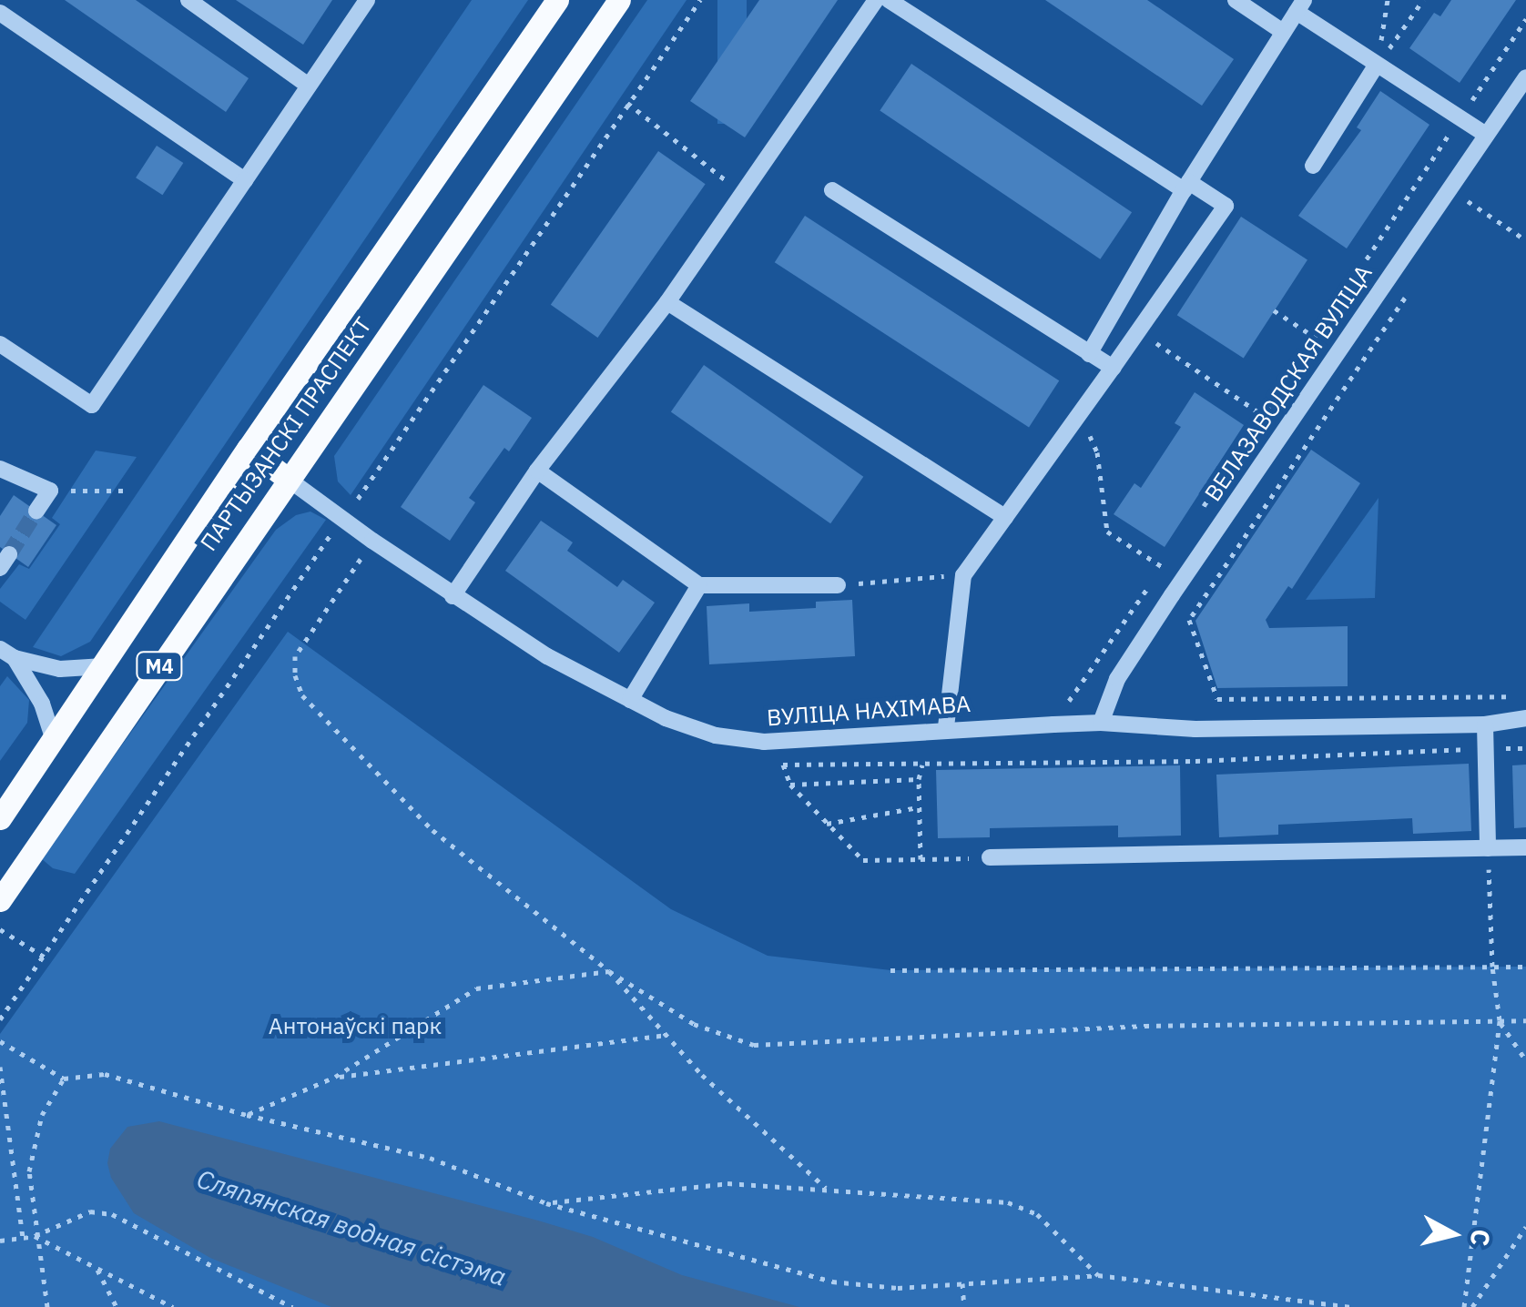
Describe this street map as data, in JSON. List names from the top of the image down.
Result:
{
  "streets": {
    "main road": ["ПАРТЫЗАНСКІ ПРАСПЕКТ", "М4"],
    "street": ["ВЕЛАЗАВОДСКАЯ ВУЛІЦА", "ВУЛІЦА НАХІМАВА"]
  },
  "crossings": [
    ["ВЕЛАЗАВОДСКАЯ ВУЛІЦА", "ВУЛІЦА НАХІМАВА"],
    ["ПАРТЫЗАНСКІ ПРАСПЕКТ", "ВУЛІЦА НАХІМАВА"]
  ],
  "water": ["Сляпянская водная сістэма"],
  "parks": ["Антонаўскі парк"],
  "north": "right"
}
